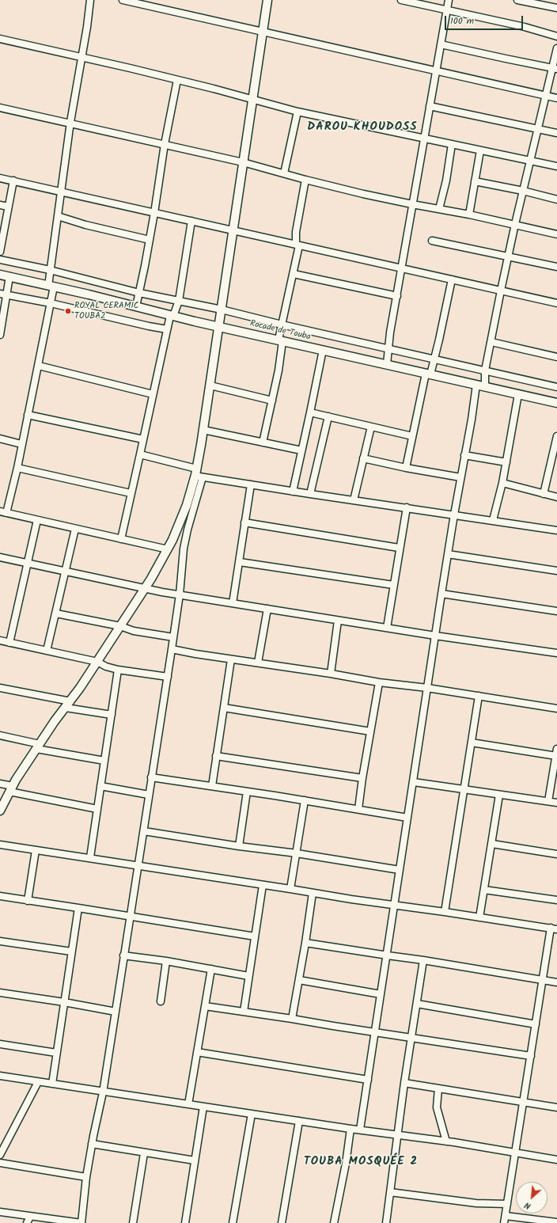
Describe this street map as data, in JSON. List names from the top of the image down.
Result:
{
  "streets": {
    "main road": ["Rocade de Touba"]
  },
  "districts": ["DAROU KHOUDOSS", "TOUBA MOSQUÉE 2"],
  "places": ["ROYAL CERAMIC TOUBA2"],
  "scale_bar": "100 m",
  "north": "bottom left"
}
